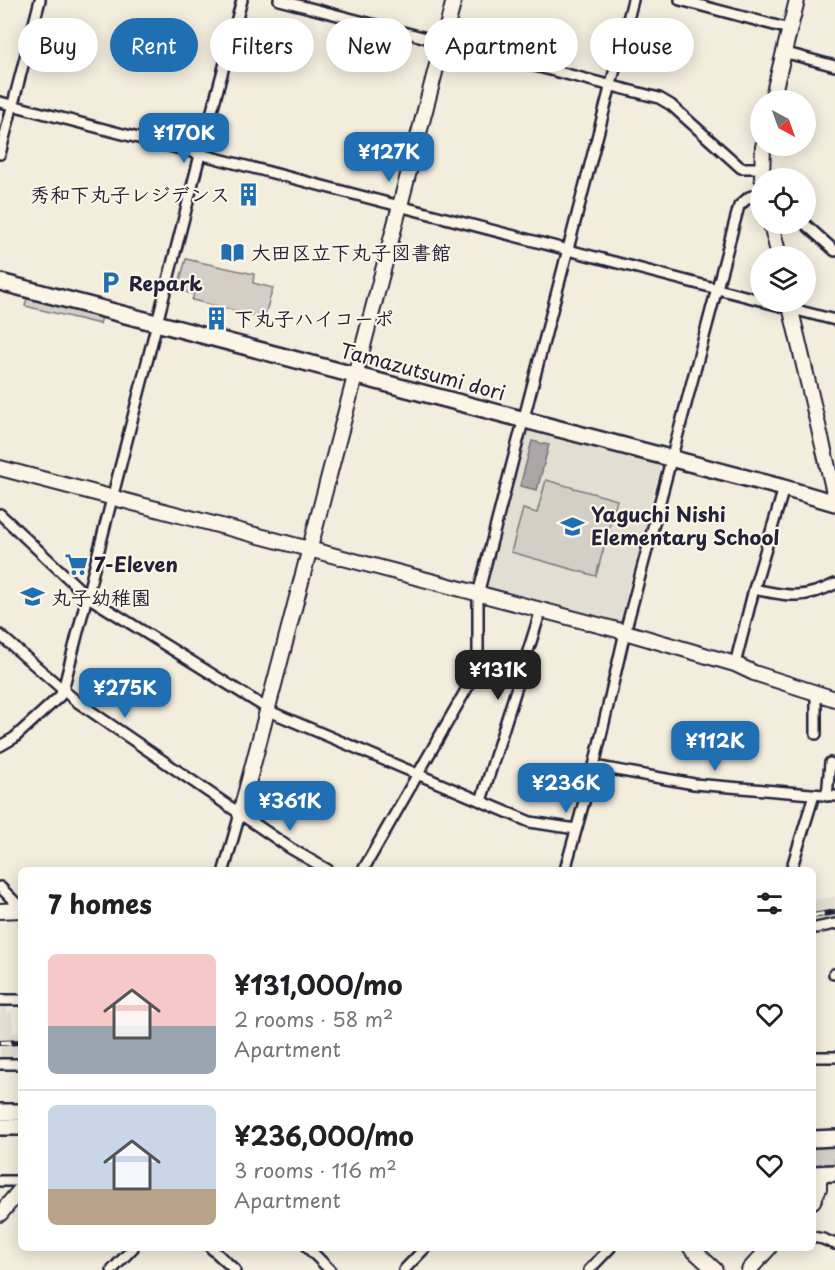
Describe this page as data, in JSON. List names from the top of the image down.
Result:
{
  "streets": {
    "main road": ["Tamazutsumi dori"]
  },
  "places": {
    "building": ["秀和下丸子レジデンス", "下丸子ハイコーポ"],
    "library": ["大田区立下丸子図書館"],
    "parking": ["Repark"],
    "school or university": ["Yaguchi Nishi Elementary School", "丸子幼稚園"],
    "supermarket": ["7-Eleven"]
  },
  "north": "bottom right",
  "page": {
    "chip": [
      "Buy",
      "Rent",
      "Filters",
      "New",
      "Apartment",
      "House"
    ],
    "price": [
      "¥170K",
      "¥127K",
      "¥131K",
      "¥275K",
      "¥112K",
      "¥236K",
      "¥361K"
    ],
    "heading": "7 homes",
    "list": [
      {
        "name": "¥131,000/mo",
        "note": "2 rooms · 58 m² · Apartment"
      },
      {
        "name": "¥236,000/mo",
        "note": "3 rooms · 116 m² · Apartment"
      }
    ]
  }
}
